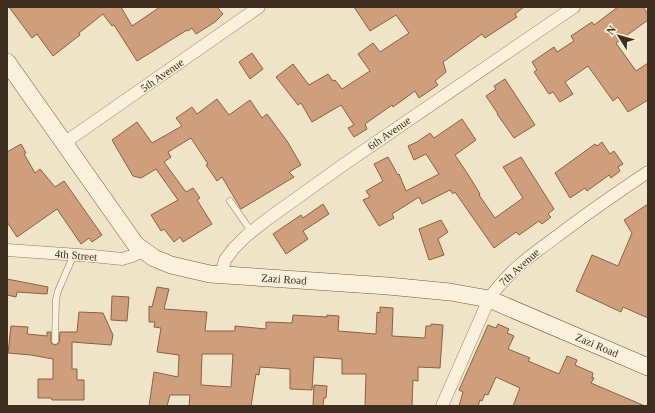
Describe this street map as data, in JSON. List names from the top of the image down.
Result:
{
  "streets": {
    "street": [
      "5th Avenue",
      "6th Avenue",
      "4th Street",
      "7th Avenue",
      "Zazi Road"
    ]
  },
  "crossings": [
    ["5th Avenue", "Zazi Road"],
    ["6th Avenue", "Zazi Road"],
    ["4th Street", "Zazi Road"],
    ["7th Avenue", "Zazi Road"]
  ],
  "north": "top left"
}
